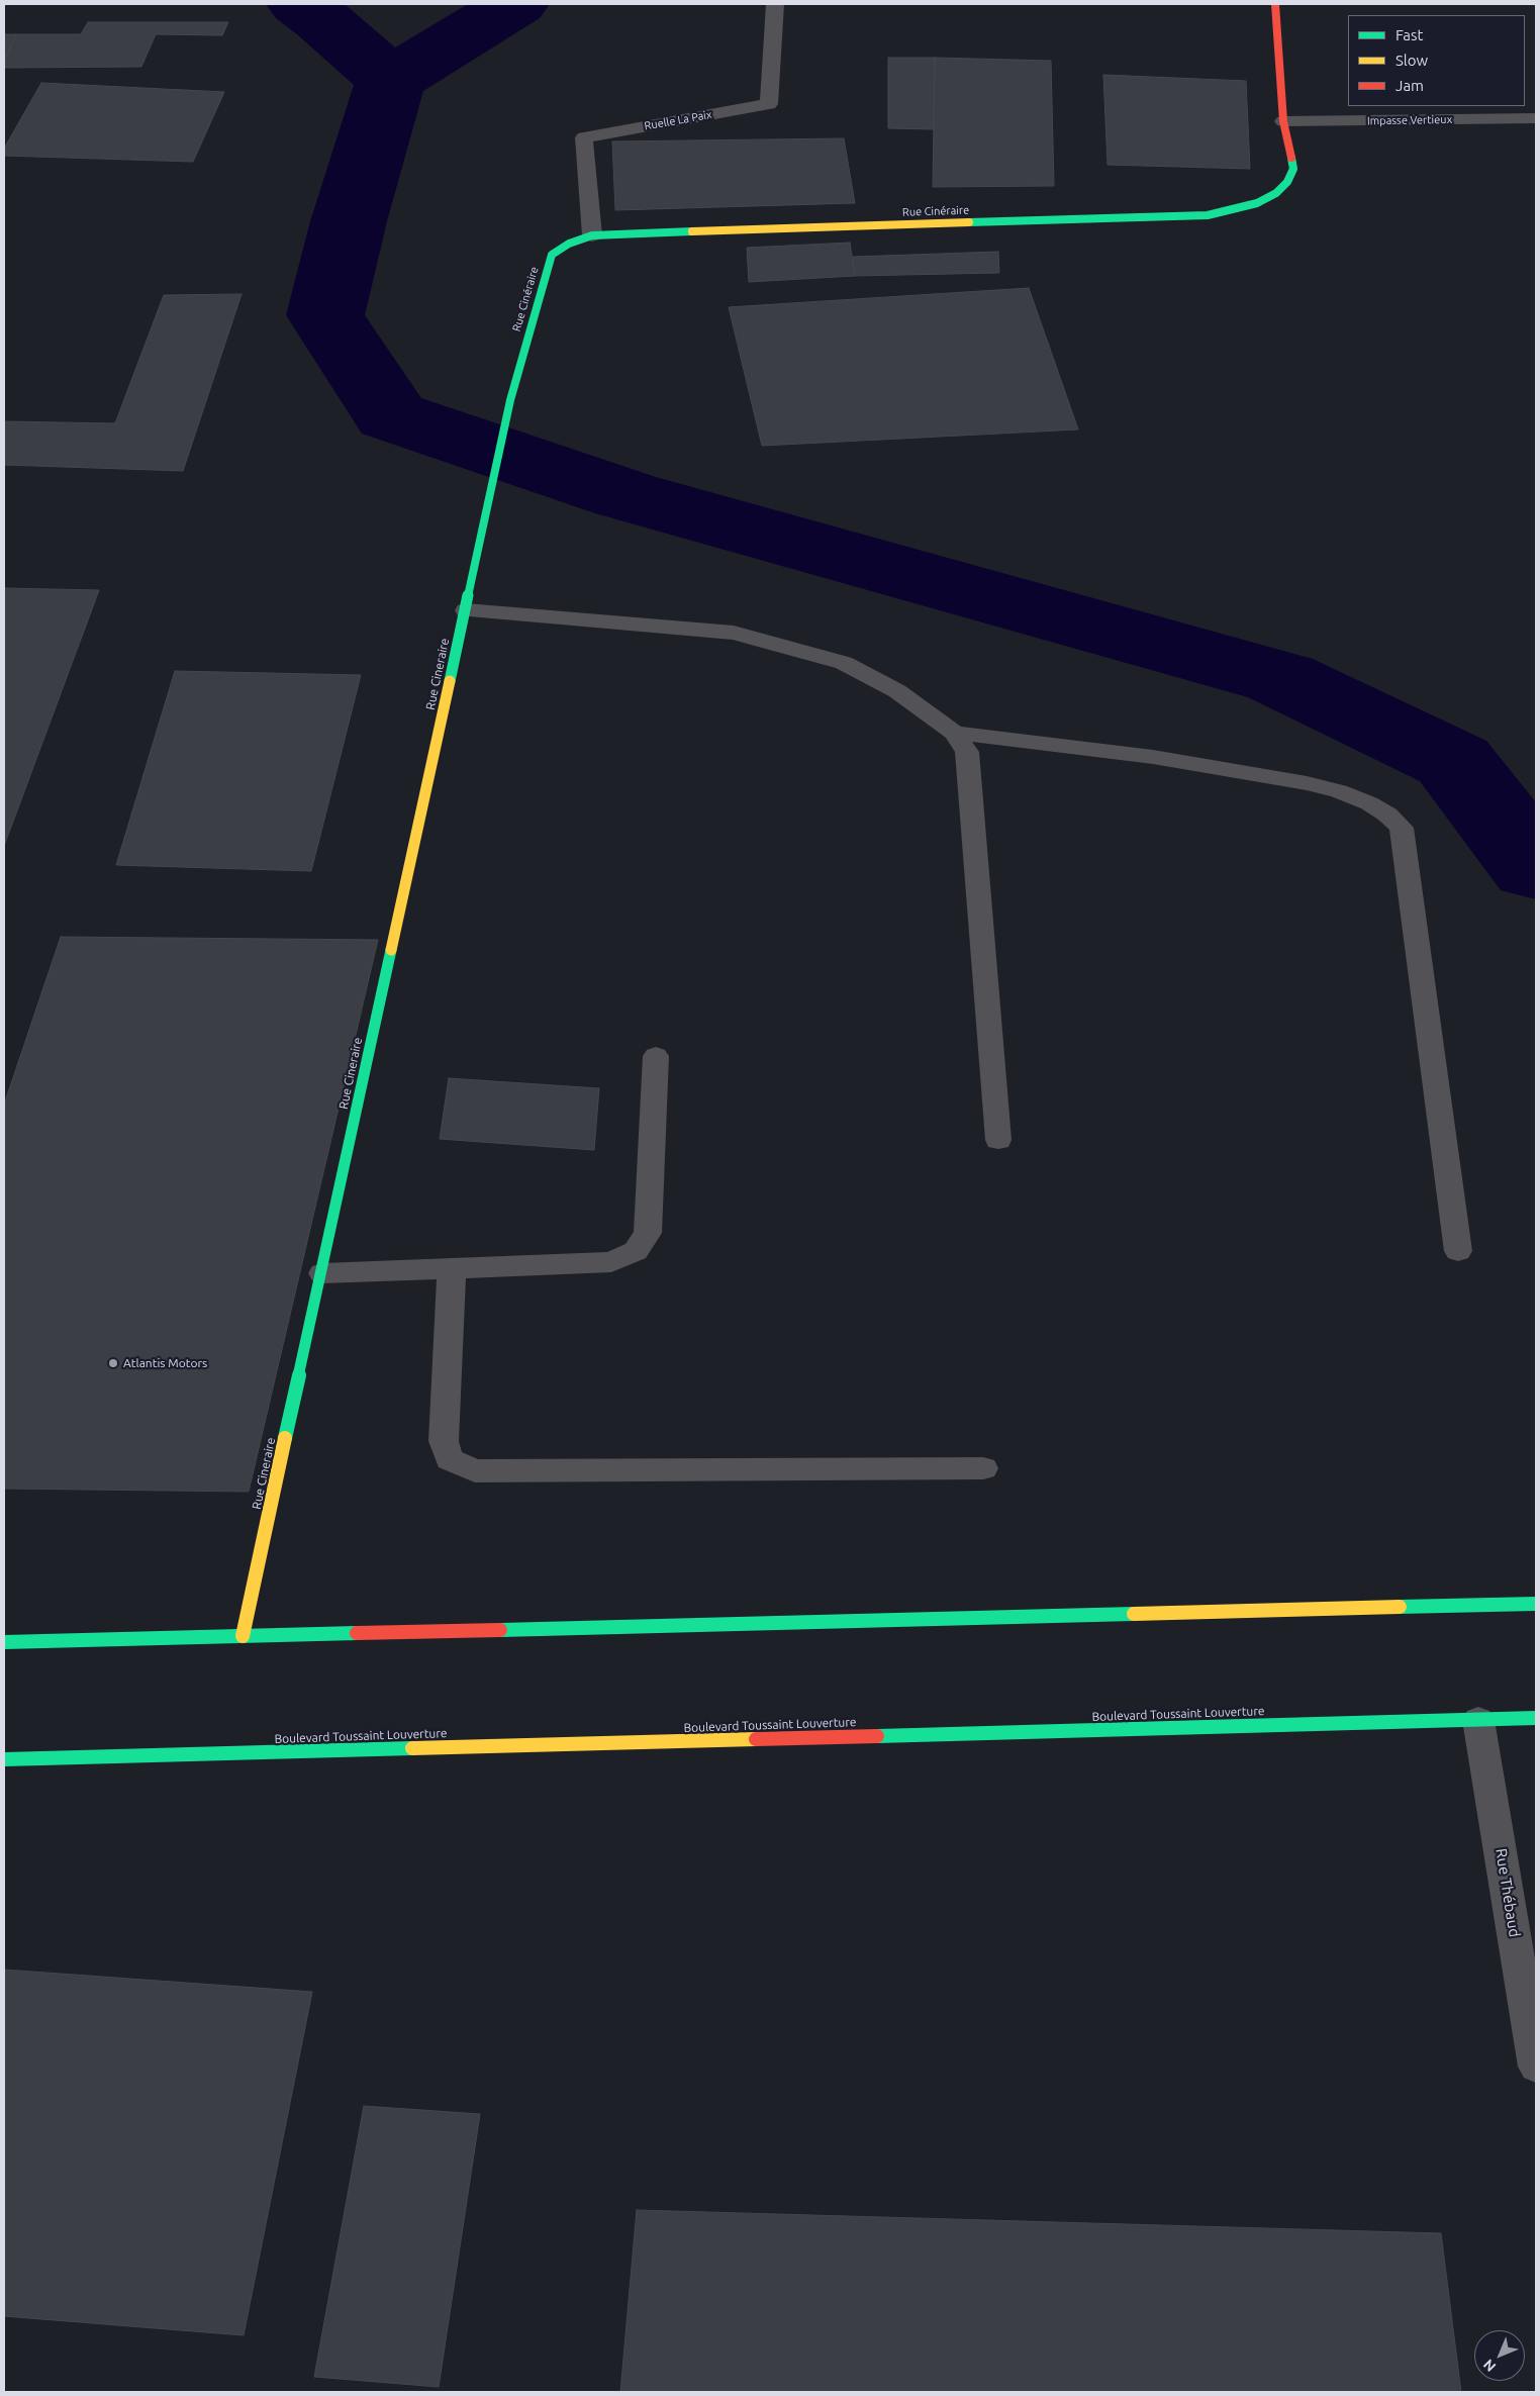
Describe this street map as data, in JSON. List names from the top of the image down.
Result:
{
  "streets": {
    "street": [
      "Ruelle La Paix",
      "Impasse Vertieux",
      "Rue Cinéraire",
      "Rue Cineraire",
      "Boulevard Toussaint Louverture",
      "Rue Thébaud"
    ]
  },
  "crossings": [
    ["Ruelle La Paix", "Rue Cinéraire"],
    ["Impasse Vertieux", "Rue Cinéraire"],
    ["Rue Cinéraire", "Rue Cineraire"],
    ["Boulevard Toussaint Louverture", "Rue Thébaud"]
  ],
  "places": ["Atlantis Motors"],
  "legend": ["Fast", "Slow", "Jam"],
  "north": "bottom left"
}
